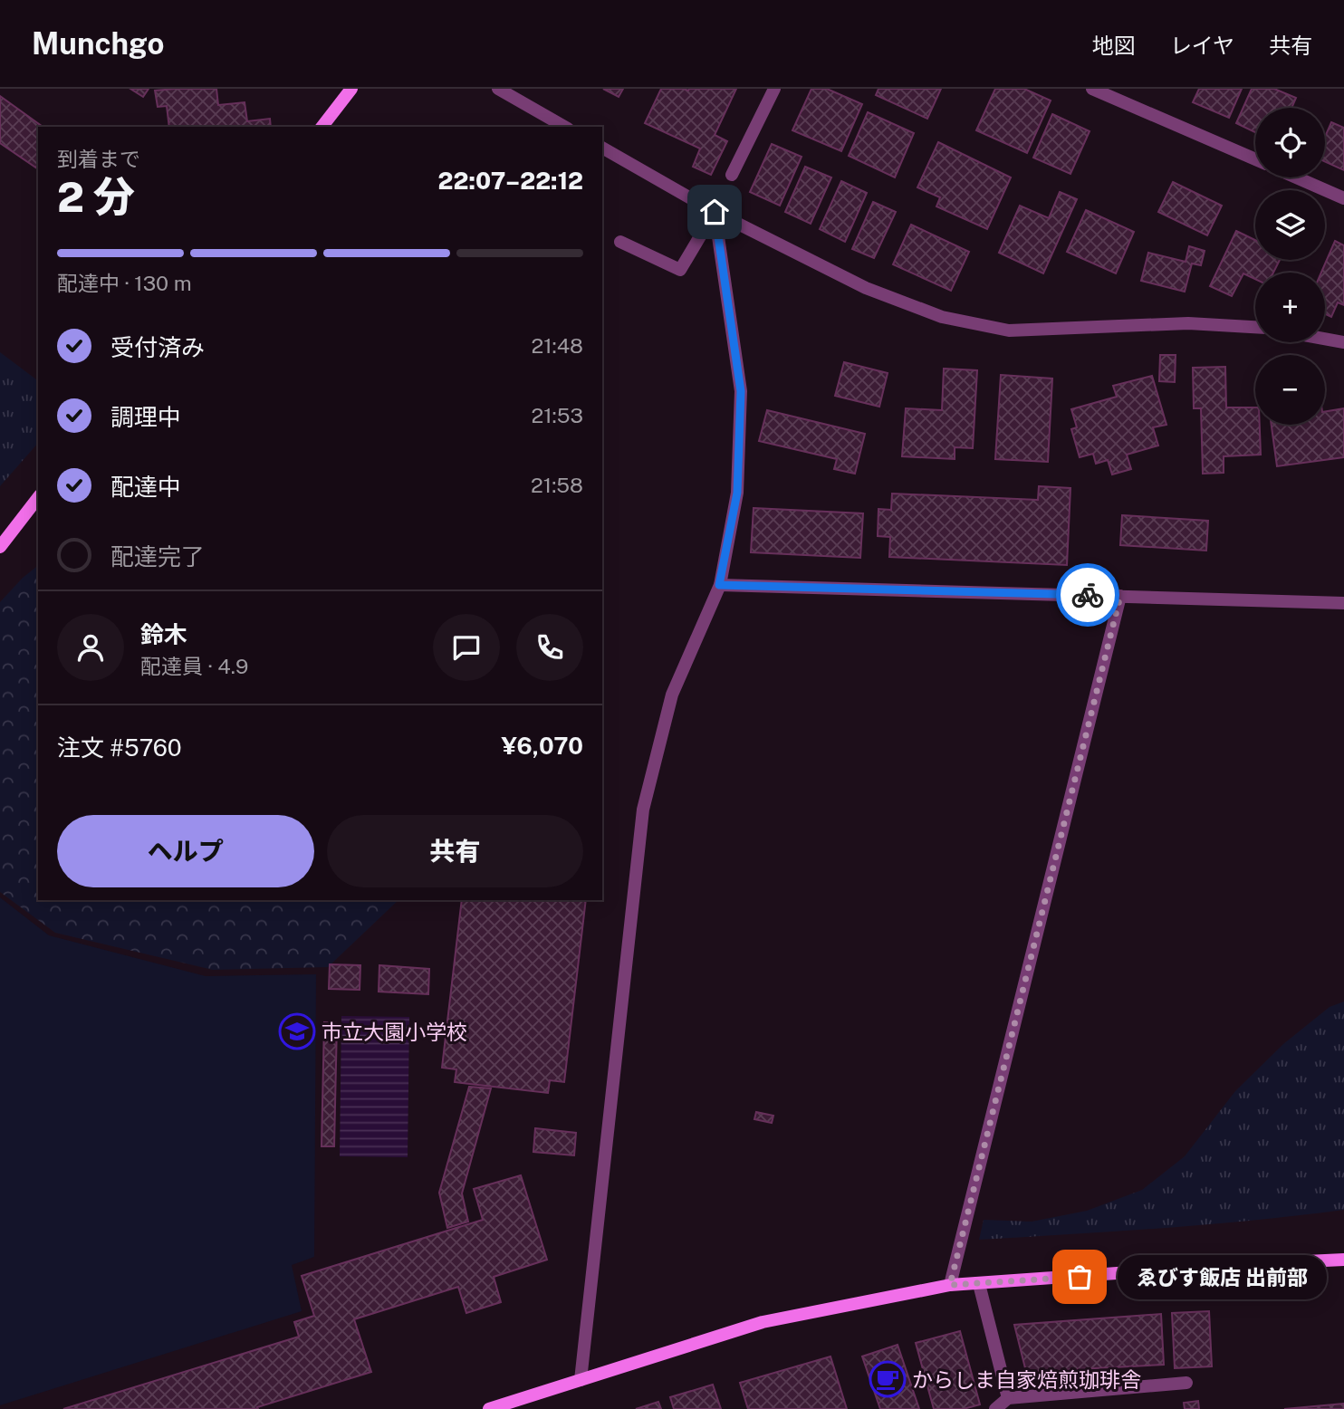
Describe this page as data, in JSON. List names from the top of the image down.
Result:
{
  "places": {
    "school or university": ["市立大園小学校"],
    "other": ["ゑびす飯店 出前部"],
    "cafe": ["からしま自家焙煎珈琲舎"]
  },
  "page": {
    "header": "Munchgo",
    "nav": ["地図", "レイヤ", "共有"],
    "map_buttons": ["+", "−"],
    "heading": ["2 分", "到着まで", "22:07–22:12"],
    "panel": [
      "鈴木",
      "配達員 · 4.9",
      "注文 #5760",
      "¥6,070"
    ],
    "bar": "配達中 · 130 m",
    "list": [
      ["受付済み", "21:48"],
      ["調理中", "21:53"],
      ["配達中", "21:58"],
      "配達完了"
    ],
    "buttons": ["ヘルプ", "共有"],
    "bubble": "ゑびす飯店 出前部"
  }
}
